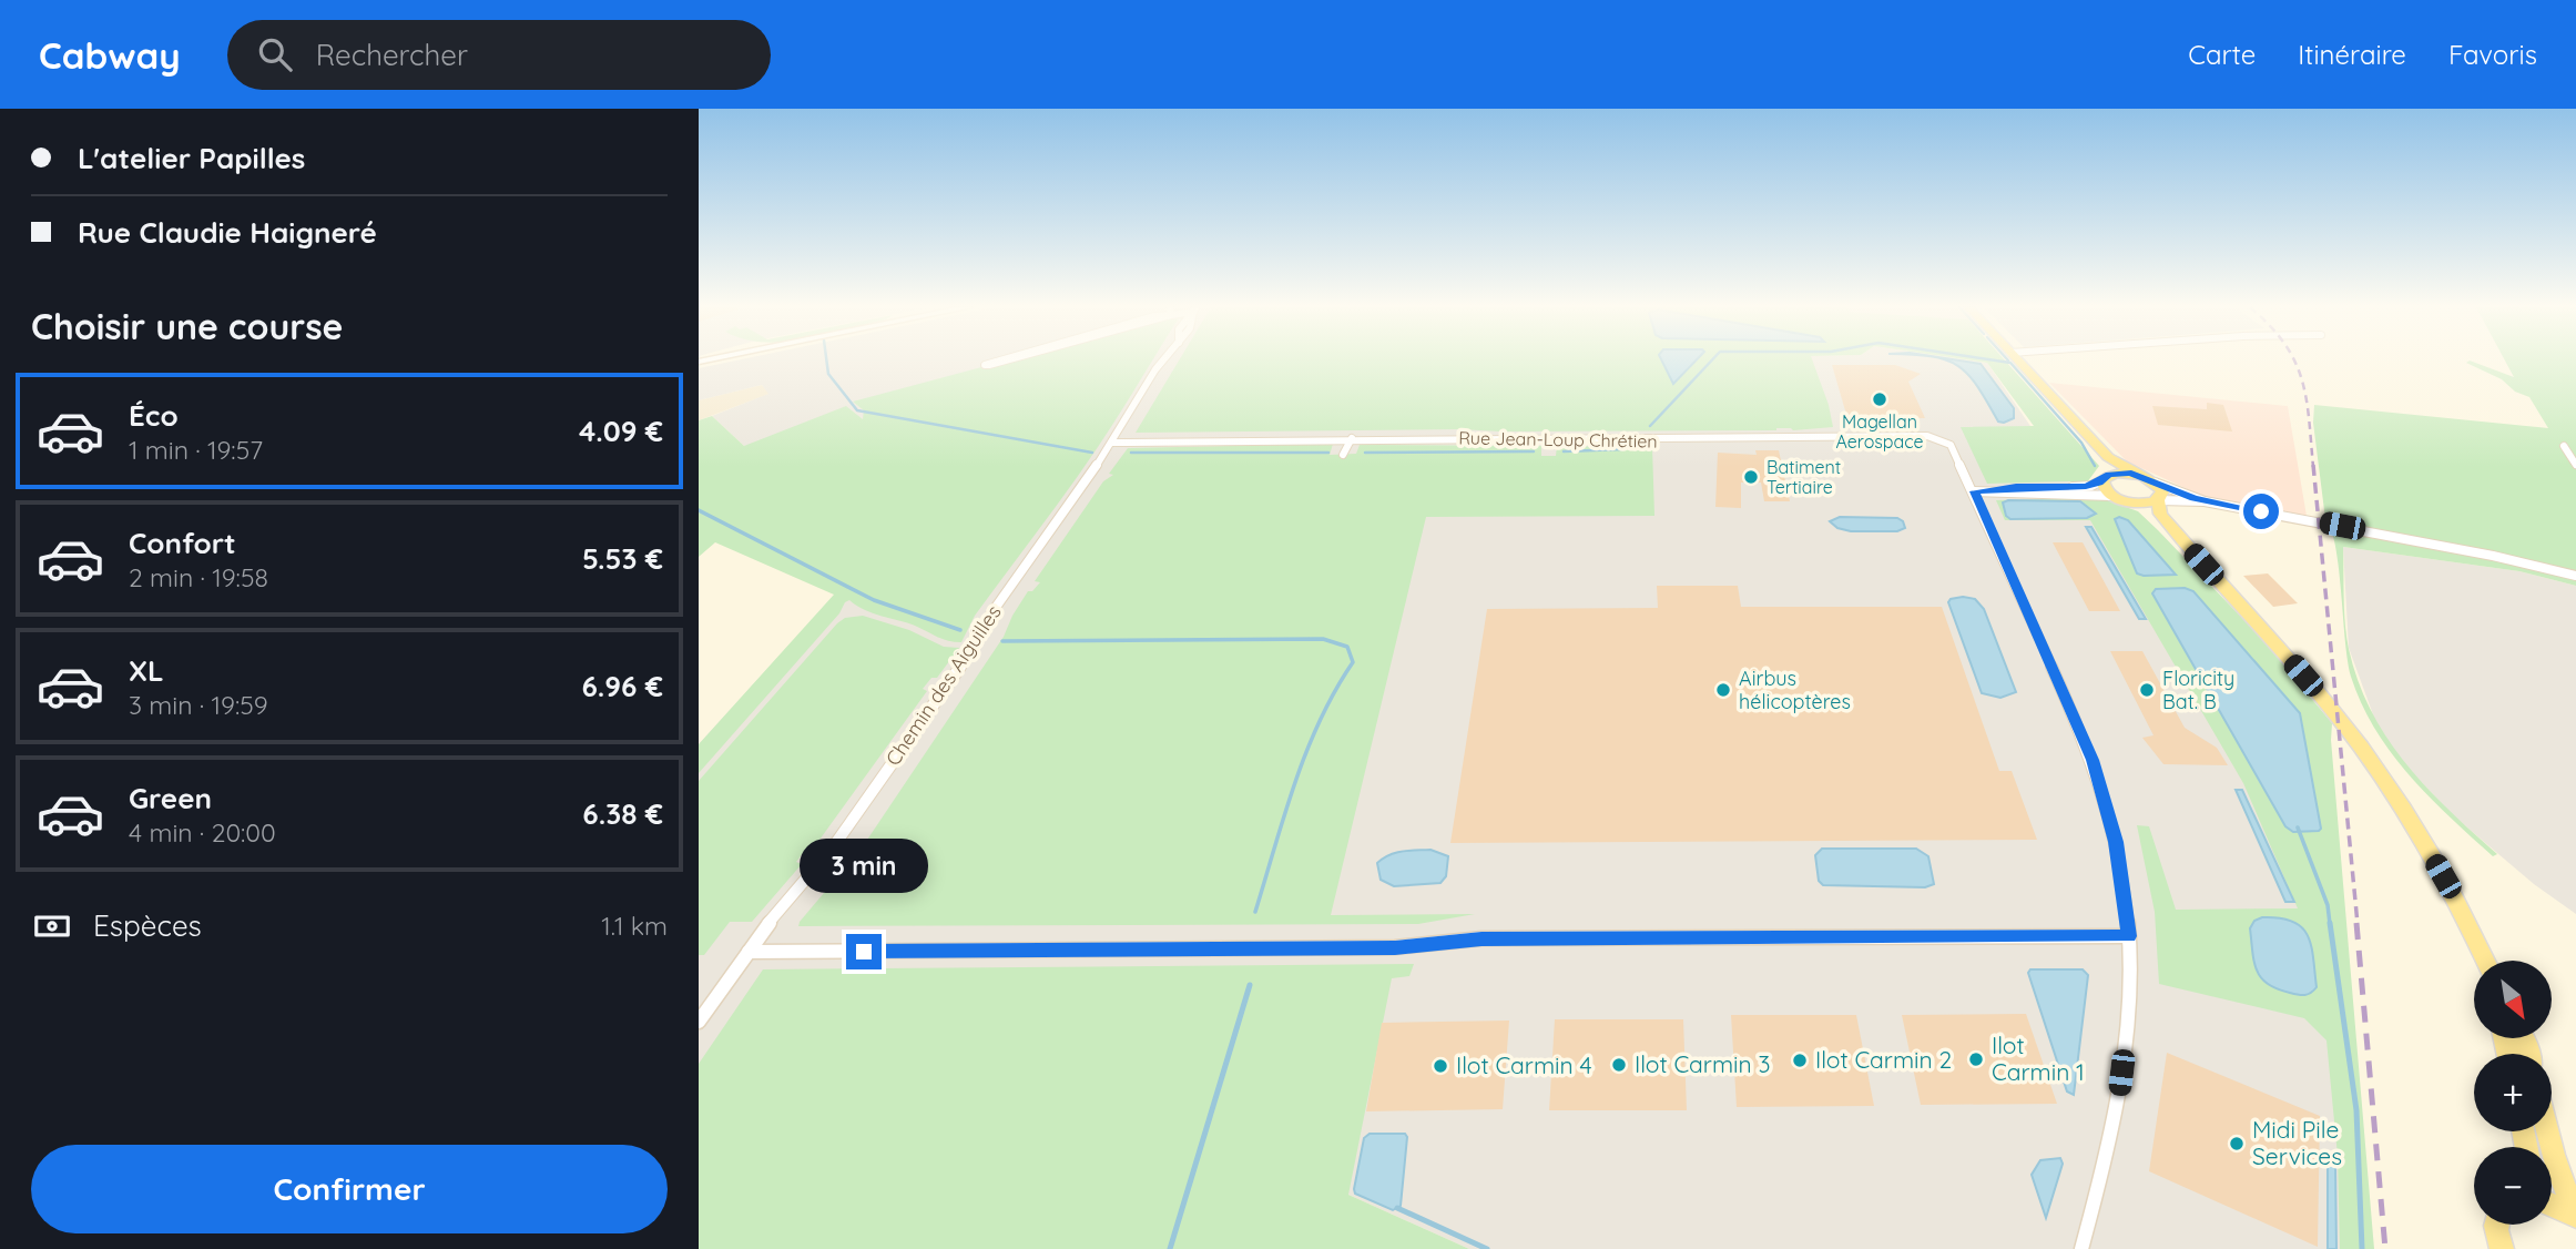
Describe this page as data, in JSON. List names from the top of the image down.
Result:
{
  "streets": {
    "street": ["Rue Jean-Loup Chrétien", "Chemin des Aiguilles"]
  },
  "crossings": [
    ["Rue Jean-Loup Chrétien", "Chemin des Aiguilles"]
  ],
  "places": [
    "Magellan Aerospace",
    "Batiment Tertiaire",
    "Airbus hélicoptères",
    "Floricity Bat. B",
    "Ilot Carmin 1",
    "Ilot Carmin 2",
    "Ilot Carmin 3",
    "Ilot Carmin 4",
    "Midi Pile Services"
  ],
  "north": "bottom right",
  "page": {
    "header": "Cabway",
    "search": "Rechercher",
    "nav": ["Carte", "Itinéraire", "Favoris"],
    "banner": ["L'atelier Papilles", "Rue Claudie Haigneré"],
    "heading": "Choisir une course",
    "list": [
      {
        "name": "Éco",
        "note": "1 min · 19:57",
        "value": "4.09 €"
      },
      {
        "name": "Confort",
        "note": "2 min · 19:58",
        "value": "5.53 €"
      },
      {
        "name": "XL",
        "note": "3 min · 19:59",
        "value": "6.96 €"
      },
      {
        "name": "Green",
        "note": "4 min · 20:00",
        "value": "6.38 €"
      }
    ],
    "bubble": "3 min",
    "pay": ["Espèces", "1.1 km"],
    "map_buttons": ["+", "−"],
    "buttons": "Confirmer"
  }
}
